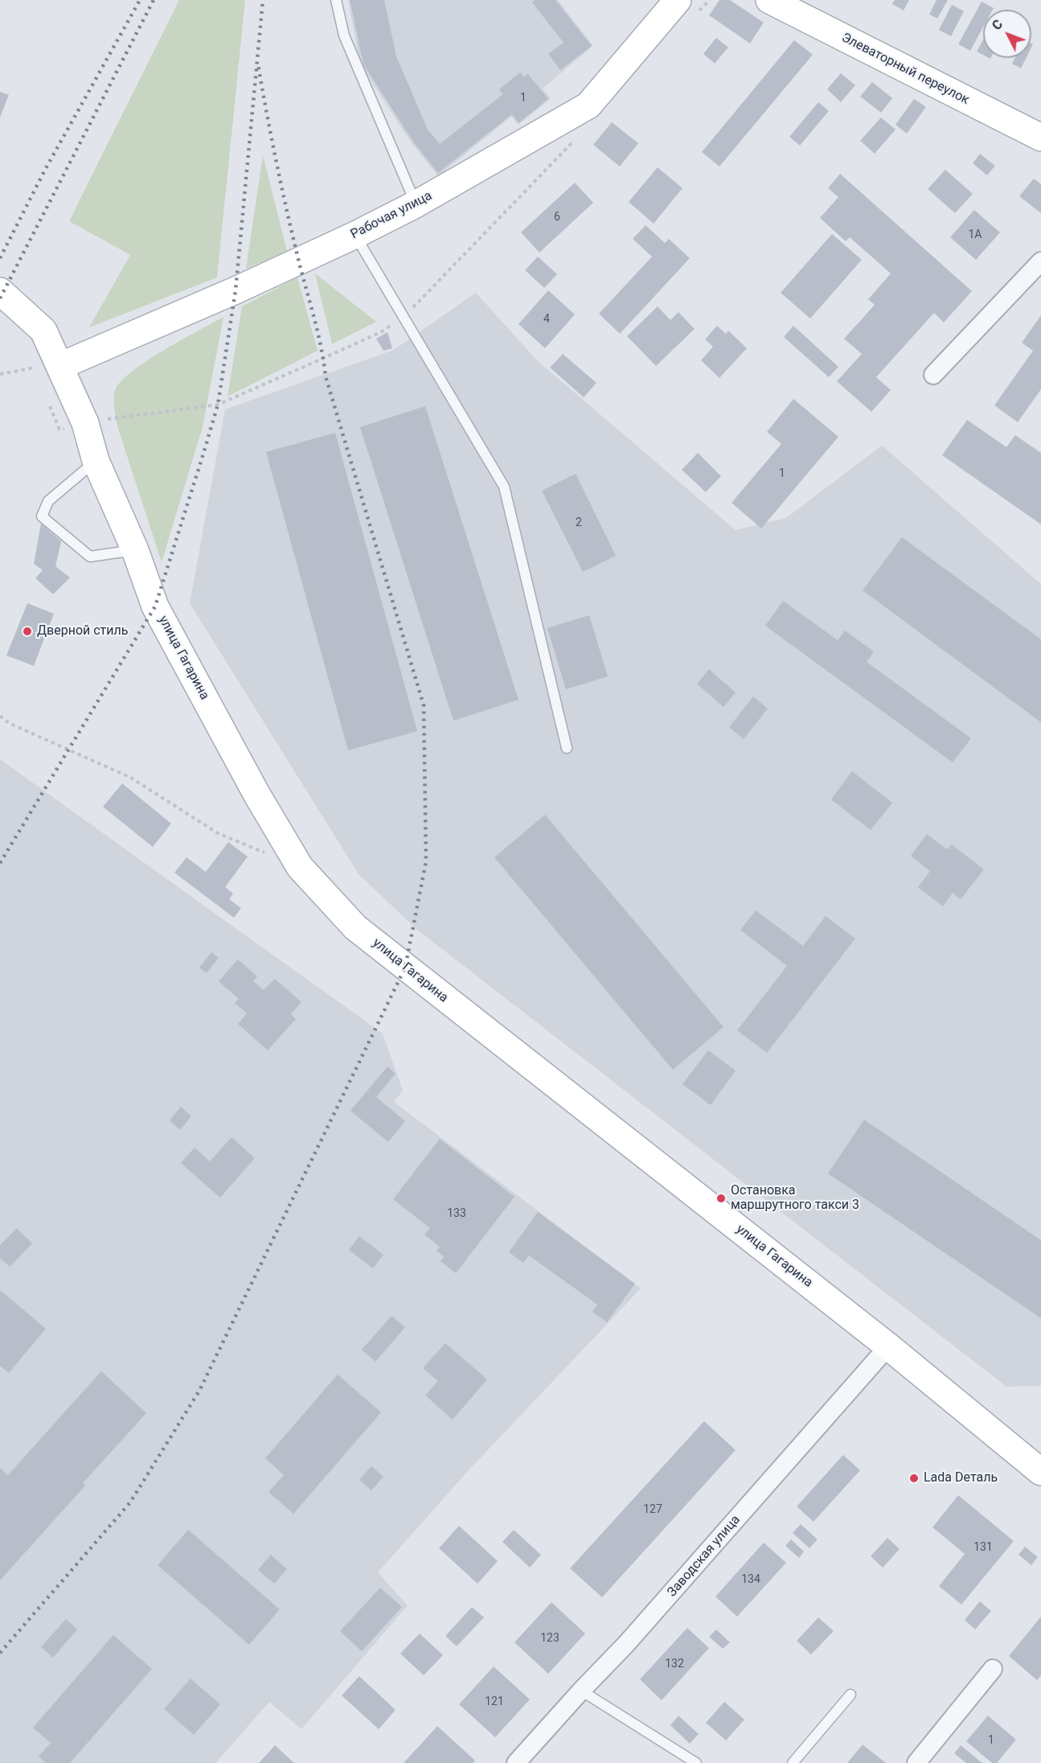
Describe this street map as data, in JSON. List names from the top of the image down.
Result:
{
  "streets": {
    "main road": ["Элеваторный переулок", "Рабочая улица", "улица Гагарина"],
    "street": ["Заводская улица"]
  },
  "crossings": [
    ["Рабочая улица", "улица Гагарина"],
    ["улица Гагарина", "Заводская улица"]
  ],
  "places": ["Дверной стиль", "Остановка маршрутного такси 3", "Lada Dеталь"],
  "house_numbers": [
    "1",
    "6",
    "1А",
    "4",
    "1",
    "2",
    "133",
    "127",
    "131",
    "134",
    "123",
    "132",
    "121",
    "1"
  ],
  "north": "top left"
}
